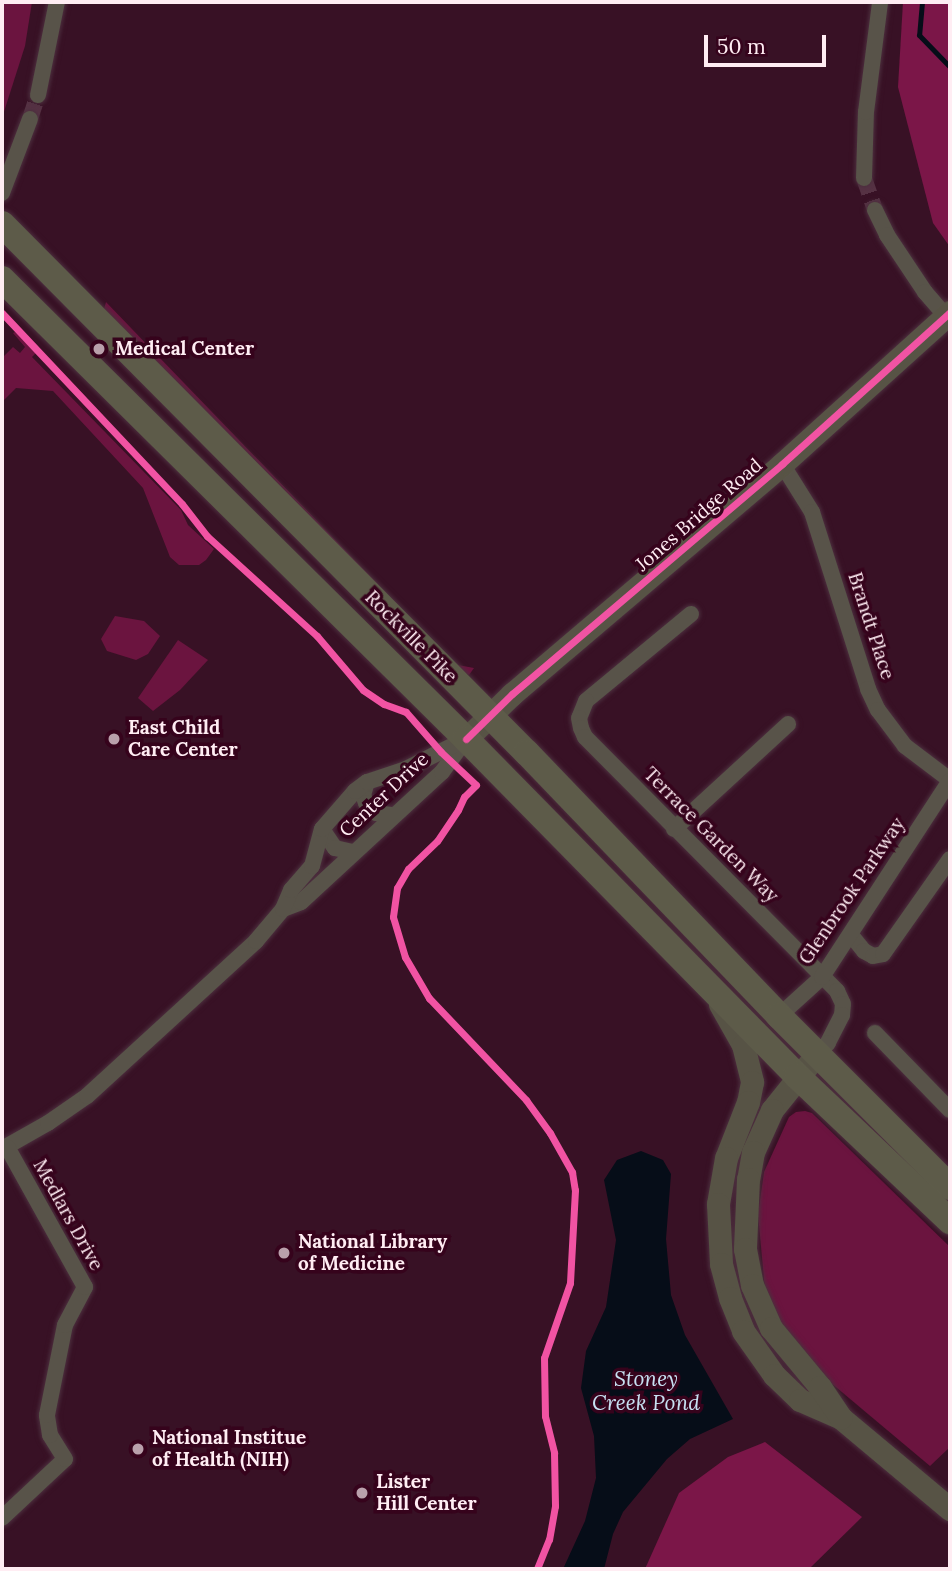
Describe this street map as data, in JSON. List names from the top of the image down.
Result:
{
  "streets": {
    "main road": ["Rockville Pike"],
    "street": [
      "Jones Bridge Road",
      "Brandt Place",
      "Center Drive",
      "Terrace Garden Way",
      "Glenbrook Parkway",
      "Medlars Drive"
    ]
  },
  "crossings": [
    ["Jones Bridge Road", "Brandt Place"],
    ["Jones Bridge Road", "Rockville Pike"],
    ["Jones Bridge Road", "Center Drive"],
    ["Brandt Place", "Glenbrook Parkway"],
    ["Rockville Pike", "Center Drive"],
    ["Rockville Pike", "Terrace Garden Way"],
    ["Rockville Pike", "Glenbrook Parkway"],
    ["Center Drive", "Medlars Drive"],
    ["Terrace Garden Way", "Glenbrook Parkway"]
  ],
  "water": ["Stoney Creek Pond"],
  "places": [
    "Medical Center",
    "East Child Care Center",
    "National Library of Medicine",
    "National Institue of Health (NIH)",
    "Lister Hill Center"
  ],
  "scale_bar": "50 m"
}
